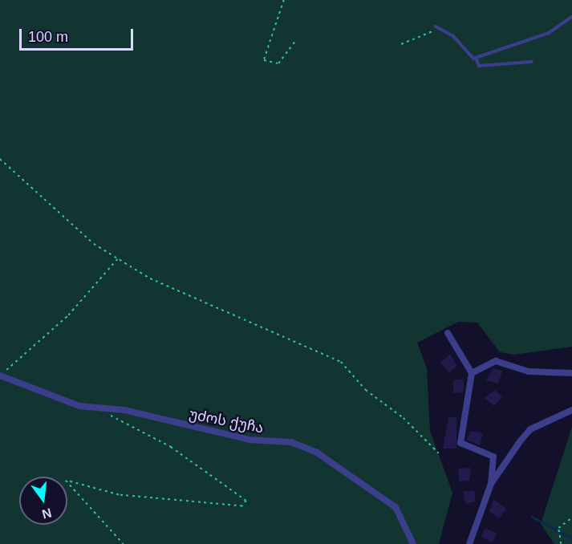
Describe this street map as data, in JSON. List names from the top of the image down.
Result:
{
  "streets": {
    "street": ["უძოს ქუჩა"]
  },
  "scale_bar": "100 m",
  "north": "bottom"
}
